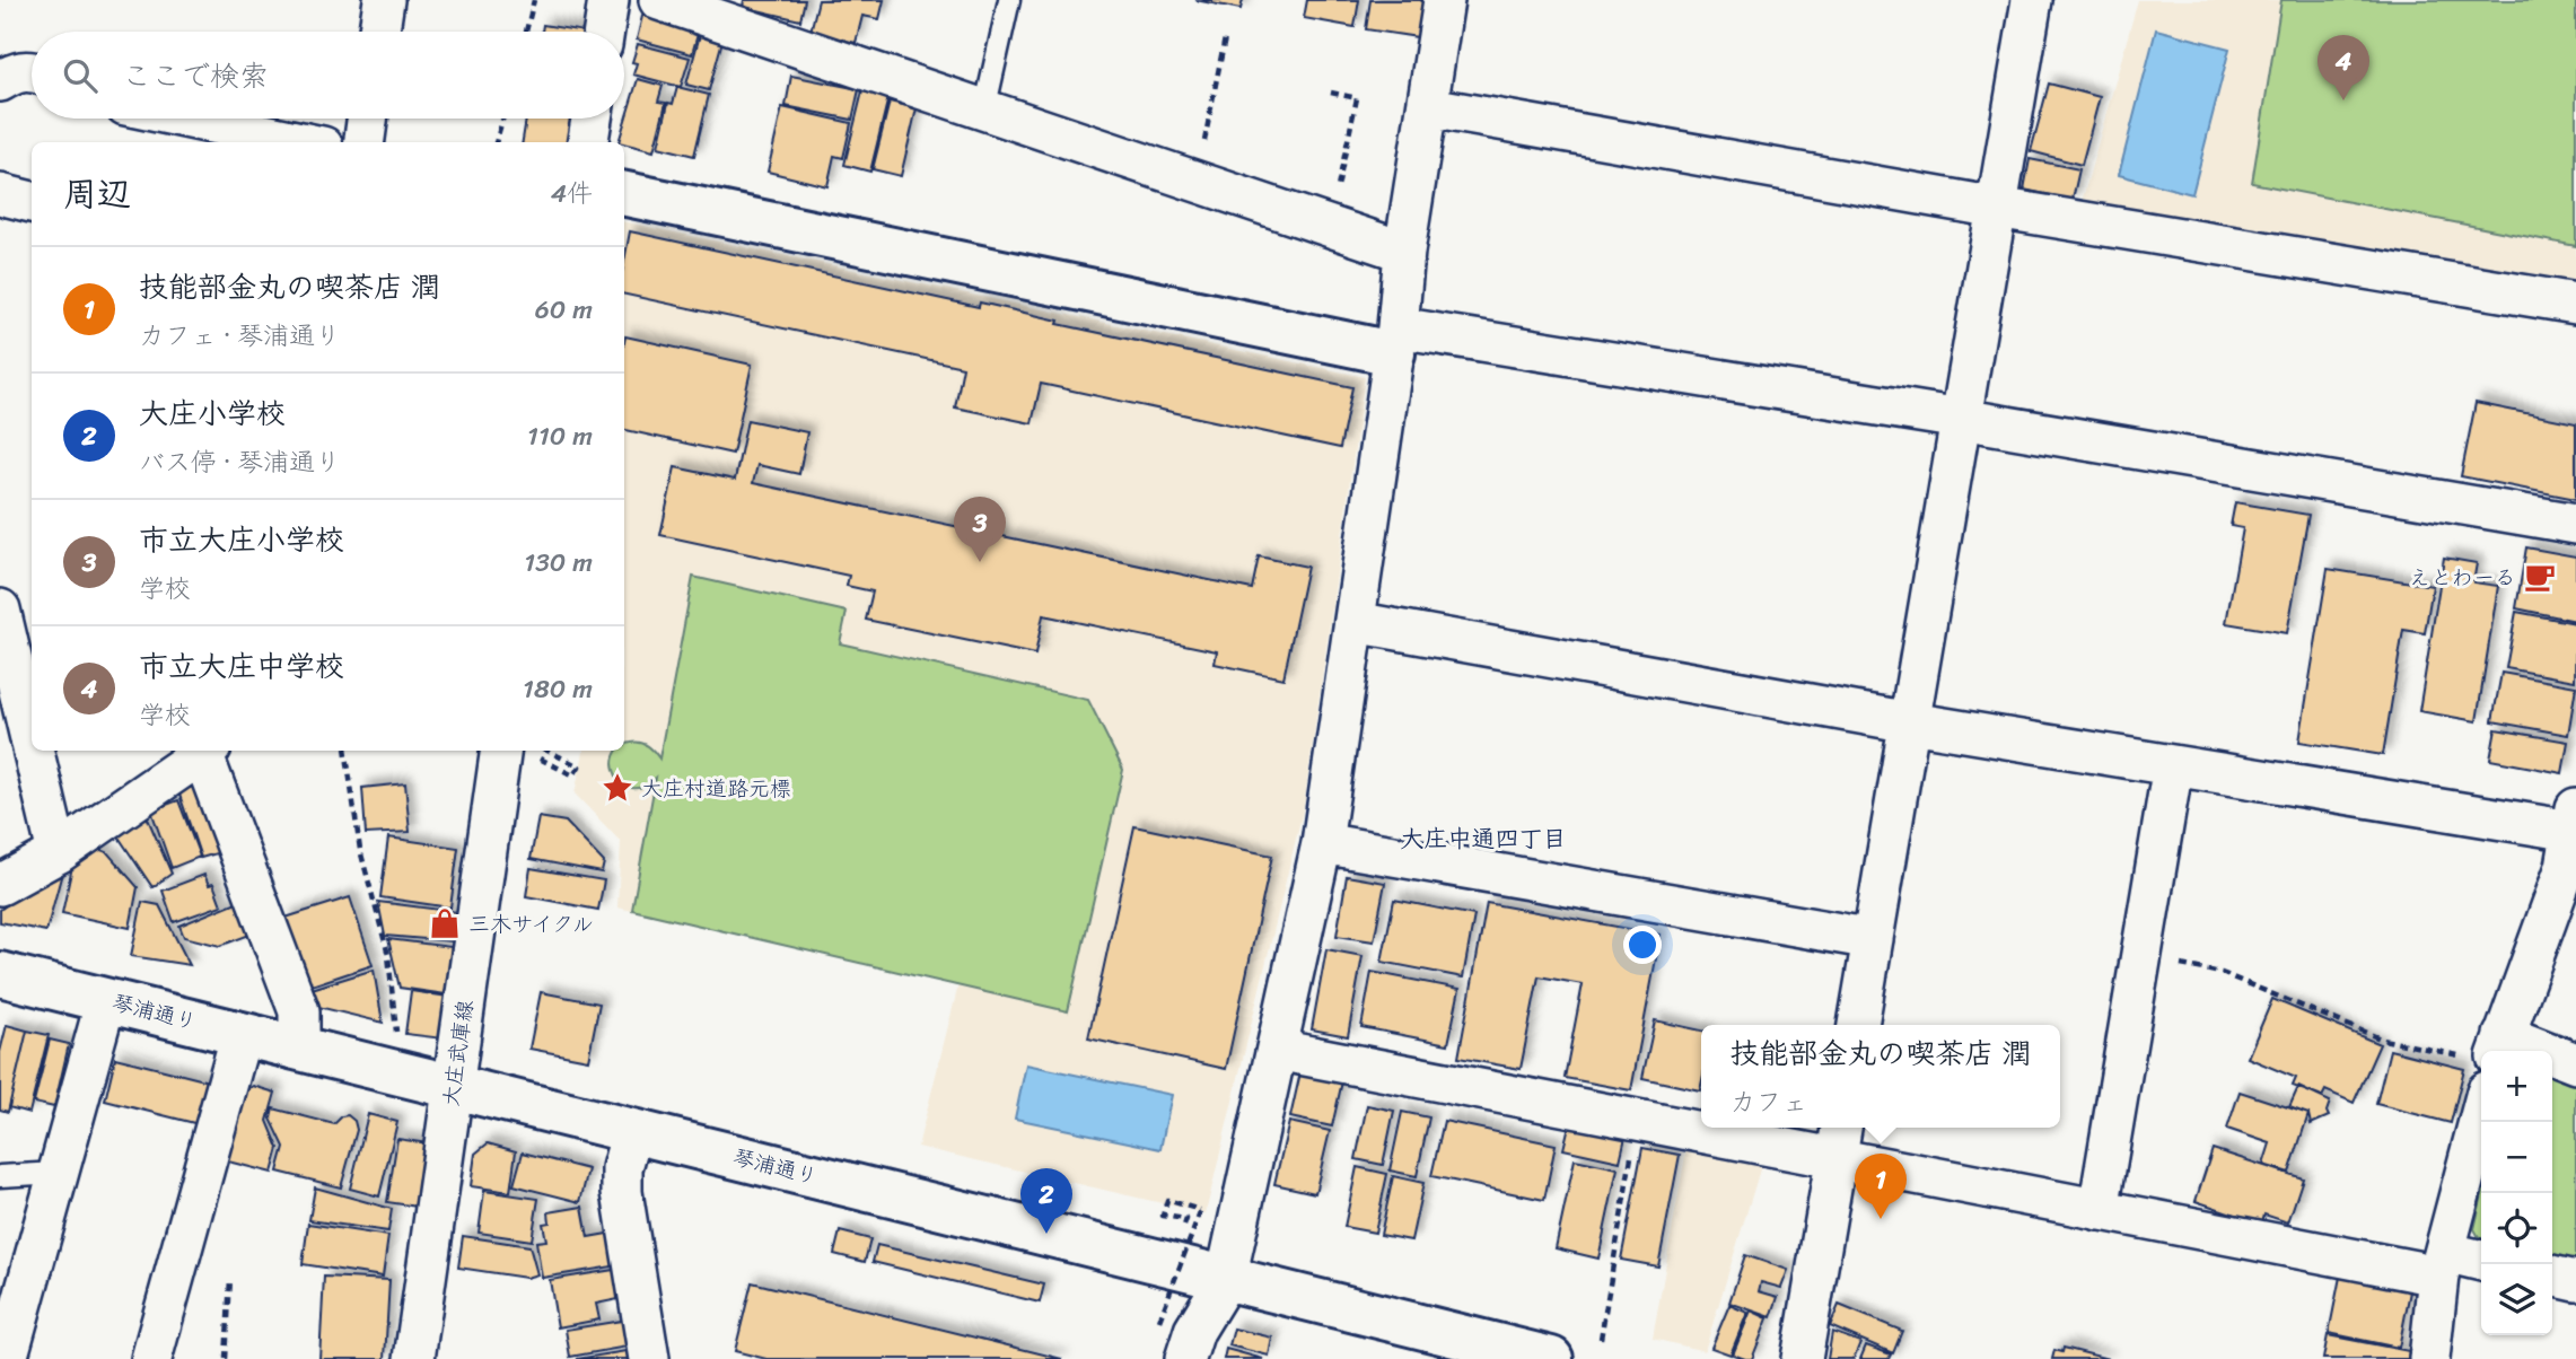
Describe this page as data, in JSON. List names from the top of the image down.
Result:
{
  "streets": {
    "street": ["琴浦通り", "大庄武庫線"]
  },
  "crossings": [
    ["琴浦通り", "大庄武庫線"]
  ],
  "districts": ["大庄中通四丁目"],
  "places": {
    "cafe": ["えとわーる"],
    "place": ["大庄村道路元標"],
    "shop": ["三木サイクル"]
  },
  "page": {
    "search": "ここで検索",
    "pins": [
      "4",
      "3",
      "1",
      "2"
    ],
    "heading": ["周辺", "4件"],
    "list": [
      {
        "mark": "1",
        "name": "技能部金丸の喫茶店 潤",
        "note": "カフェ · 琴浦通り",
        "value": "60 m"
      },
      {
        "mark": "2",
        "name": "大庄小学校",
        "note": "バス停 · 琴浦通り",
        "value": "110 m"
      },
      {
        "mark": "3",
        "name": "市立大庄小学校",
        "note": "学校",
        "value": "130 m"
      },
      {
        "mark": "4",
        "name": "市立大庄中学校",
        "note": "学校",
        "value": "180 m"
      }
    ],
    "popup": ["技能部金丸の喫茶店 潤", "カフェ"],
    "map_buttons": ["+", "−"]
  }
}
